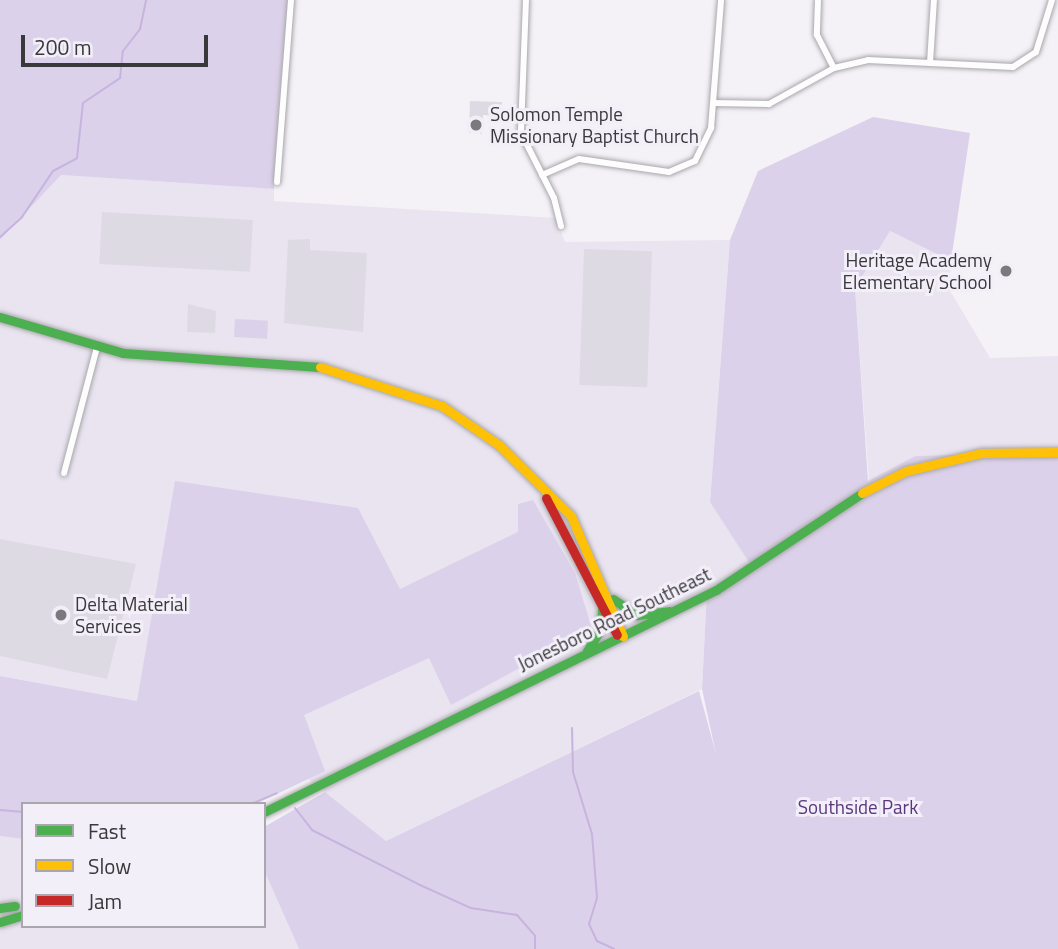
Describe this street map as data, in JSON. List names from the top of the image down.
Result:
{
  "streets": {
    "main road": ["Jonesboro Road Southeast"]
  },
  "parks": ["Southside Park"],
  "places": ["Solomon Temple Missionary Baptist Church", "Heritage Academy Elementary School", "Delta Material Services"],
  "legend": ["Fast", "Slow", "Jam"],
  "scale_bar": "200 m"
}
